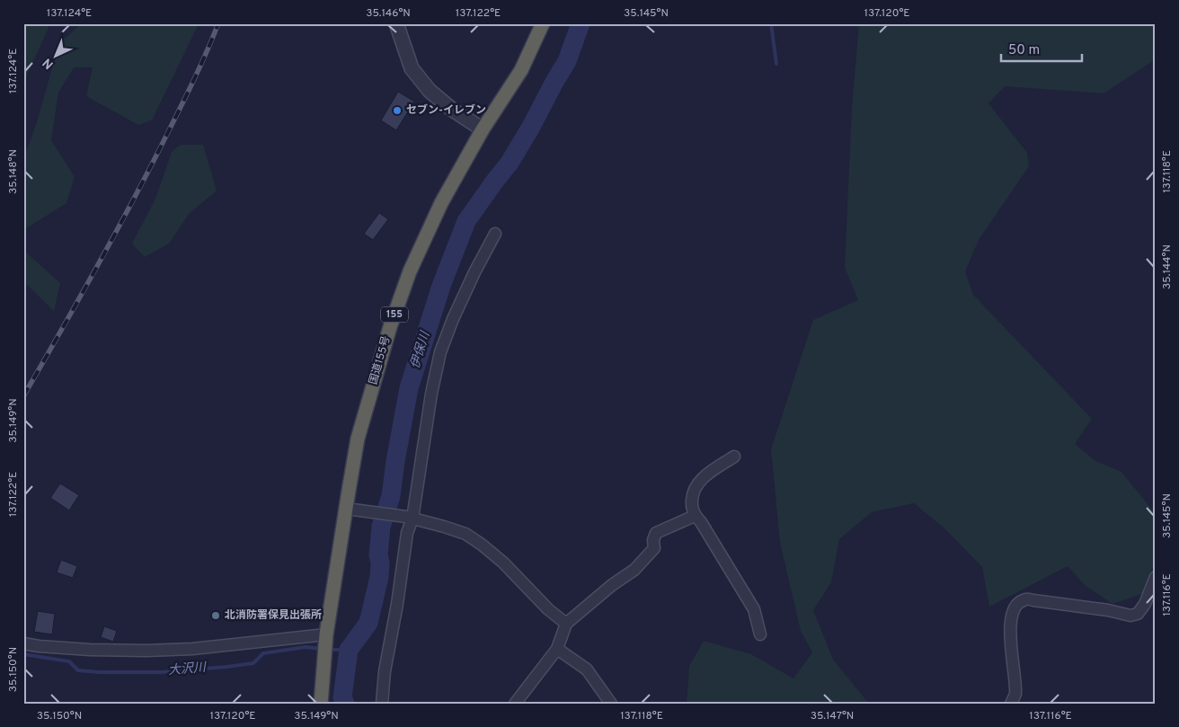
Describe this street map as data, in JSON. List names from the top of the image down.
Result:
{
  "streets": {
    "highway": ["155", "国道155号"]
  },
  "water": ["伊保川", "大沢川"],
  "places": ["セブン-イレブン", "北消防署保見出張所"],
  "scale_bar": "50 m",
  "north": "bottom left",
  "coordinates": [
    "137.124°E",
    "35.146°N",
    "137.122°E",
    "35.145°N",
    "137.120°E",
    "35.148°N",
    "137.118°E",
    "35.144°N",
    "35.149°N",
    "137.116°E",
    "35.150°N",
    "35.147°N"
  ]
}
